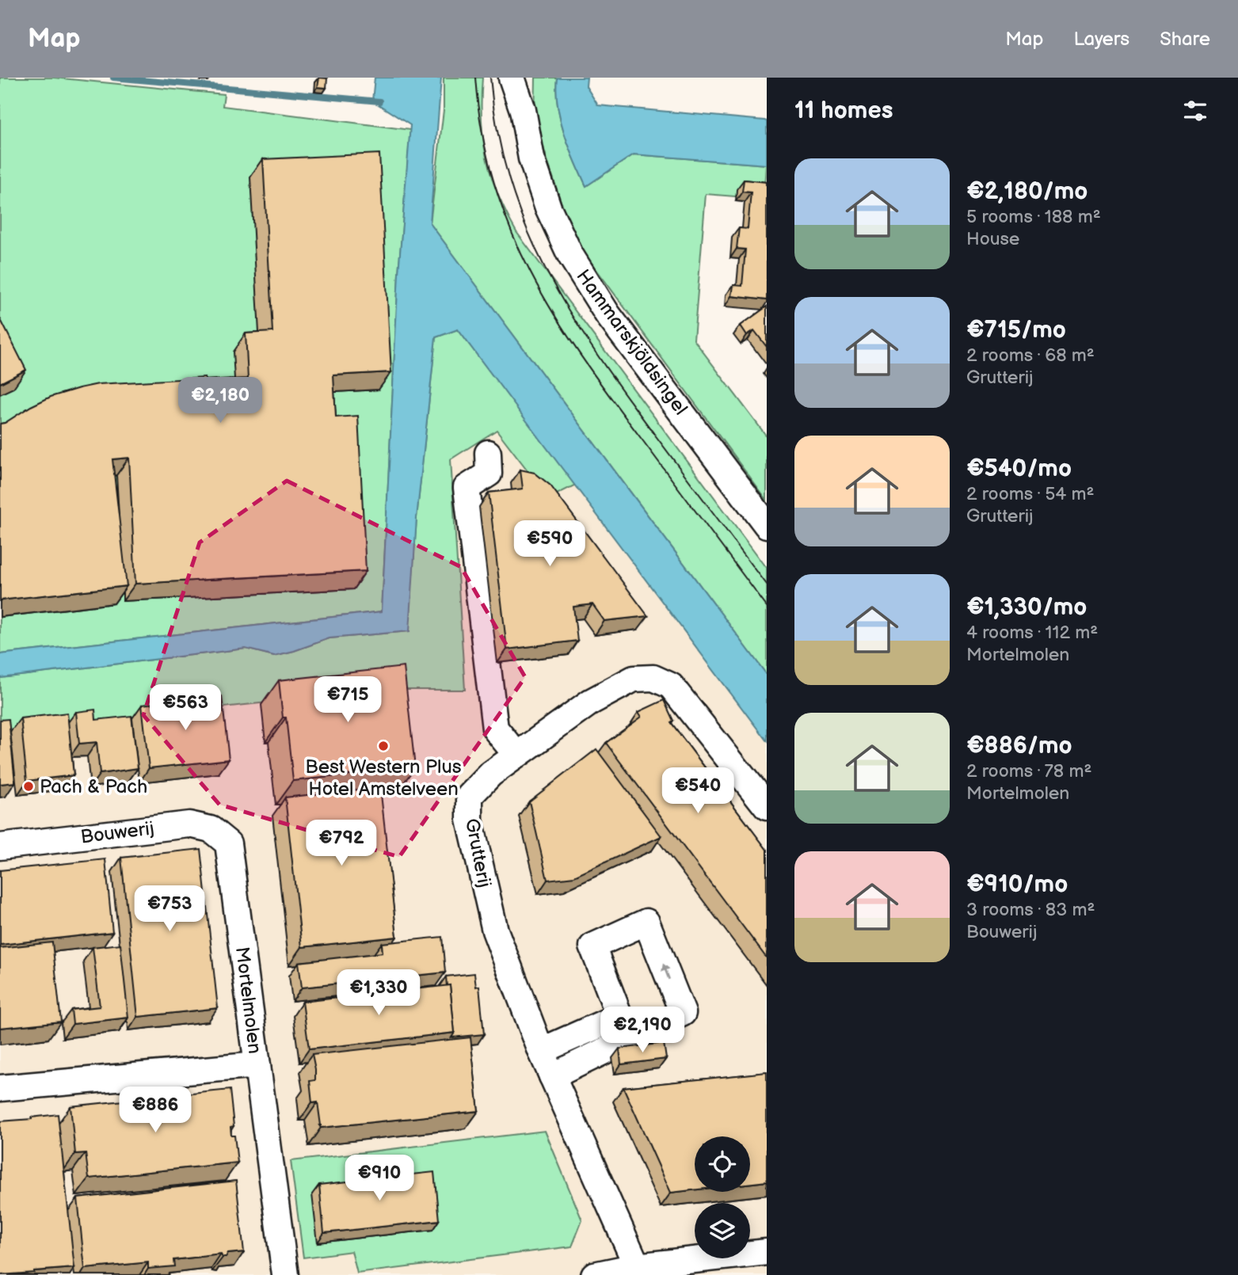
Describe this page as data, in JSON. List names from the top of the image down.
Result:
{
  "streets": {
    "street": [
      "Hammarskjöldsingel",
      "Bouwerij",
      "Grutterij",
      "Mortelmolen"
    ]
  },
  "crossings": [
    ["Bouwerij", "Mortelmolen"]
  ],
  "places": ["Best Western Plus Hotel Amstelveen", "Pach & Pach"],
  "page": {
    "header": "Map",
    "nav": ["Map", "Layers", "Share"],
    "heading": "11 homes",
    "list": [
      {
        "name": "€2,180/mo",
        "note": "5 rooms · 188 m² · House"
      },
      {
        "name": "€715/mo",
        "note": "2 rooms · 68 m² · Grutterij"
      },
      {
        "name": "€540/mo",
        "note": "2 rooms · 54 m² · Grutterij"
      },
      {
        "name": "€1,330/mo",
        "note": "4 rooms · 112 m² · Mortelmolen"
      },
      {
        "name": "€886/mo",
        "note": "2 rooms · 78 m² · Mortelmolen"
      },
      {
        "name": "€910/mo",
        "note": "3 rooms · 83 m² · Bouwerij"
      }
    ],
    "price": [
      "€2,180",
      "€590",
      "€715",
      "€563",
      "€540",
      "€792",
      "€753",
      "€1,330",
      "€2,190",
      "€886",
      "€910"
    ]
  }
}
